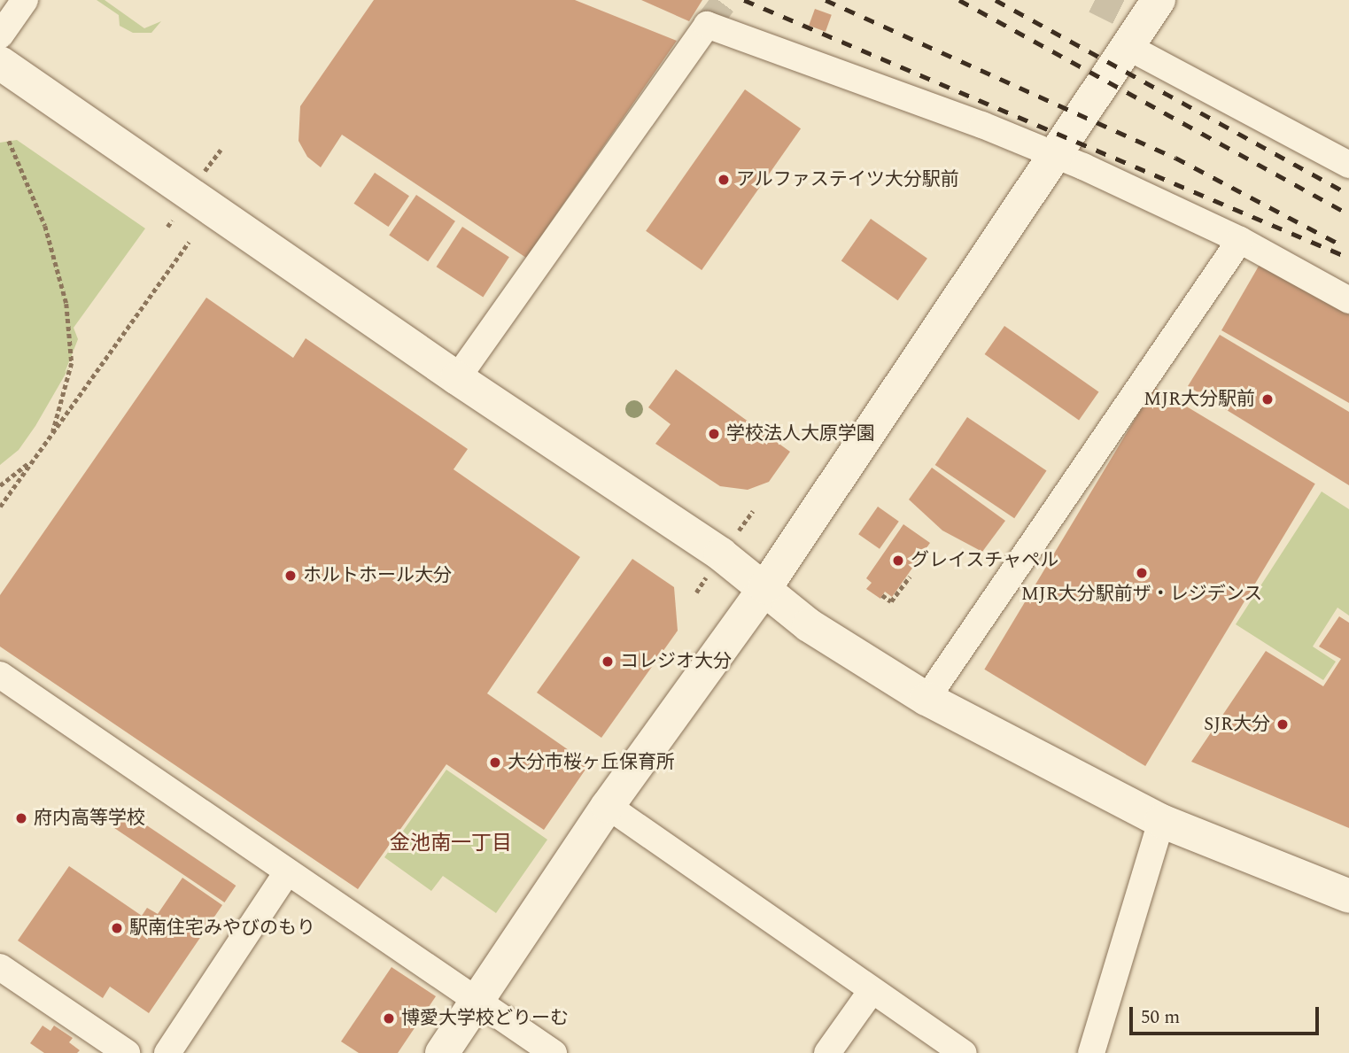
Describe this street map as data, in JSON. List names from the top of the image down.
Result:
{
  "districts": ["金池南一丁目"],
  "places": [
    "アルファステイツ大分駅前",
    "MJR大分駅前",
    "学校法人大原学園",
    "グレイスチャペル",
    "MJR大分駅前ザ・レジデンス",
    "ホルトホール大分",
    "コレジオ大分",
    "SJR大分",
    "大分市桜ヶ丘保育所",
    "府内高等学校",
    "駅南住宅みやびのもり",
    "博愛大学校どりーむ"
  ],
  "scale_bar": "50 m"
}
